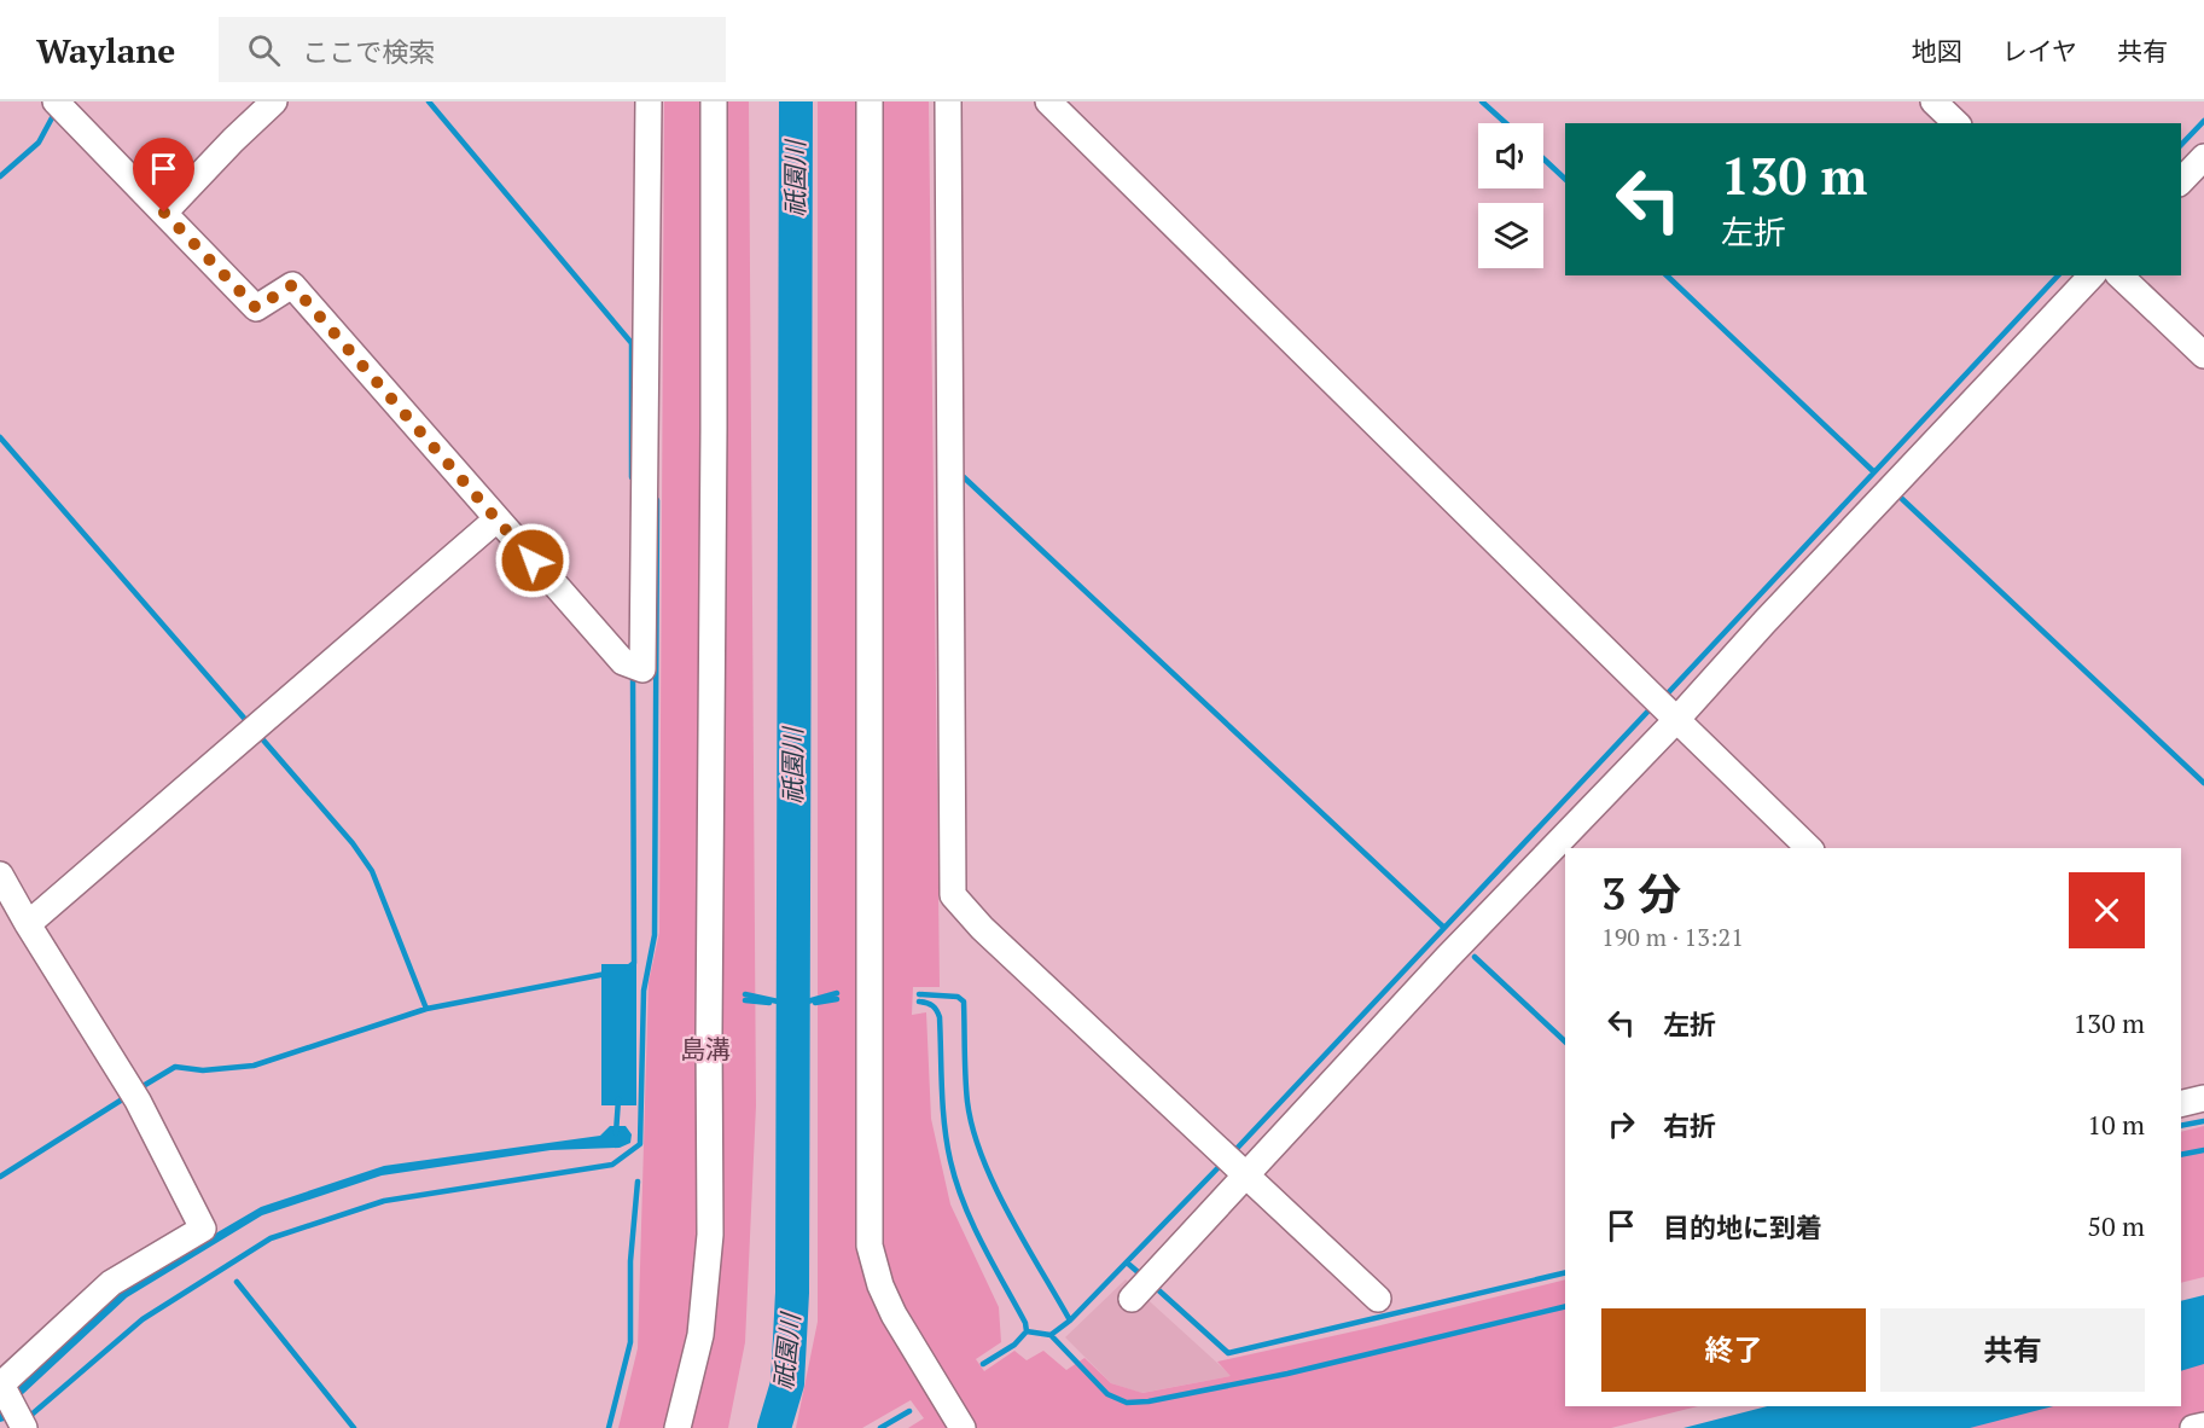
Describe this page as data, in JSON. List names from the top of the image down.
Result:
{
  "districts": ["島溝"],
  "water": ["祇園川"],
  "page": {
    "header": "Waylane",
    "search": "ここで検索",
    "nav": ["地図", "レイヤ", "共有"],
    "turn": ["130 m", "左折"],
    "heading": ["3 分", "190 m · 13:21"],
    "list": [
      {
        "name": "左折",
        "value": "130 m"
      },
      {
        "name": "右折",
        "value": "10 m"
      },
      {
        "name": "目的地に到着",
        "value": "50 m"
      }
    ],
    "buttons": ["終了", "共有"]
  }
}
